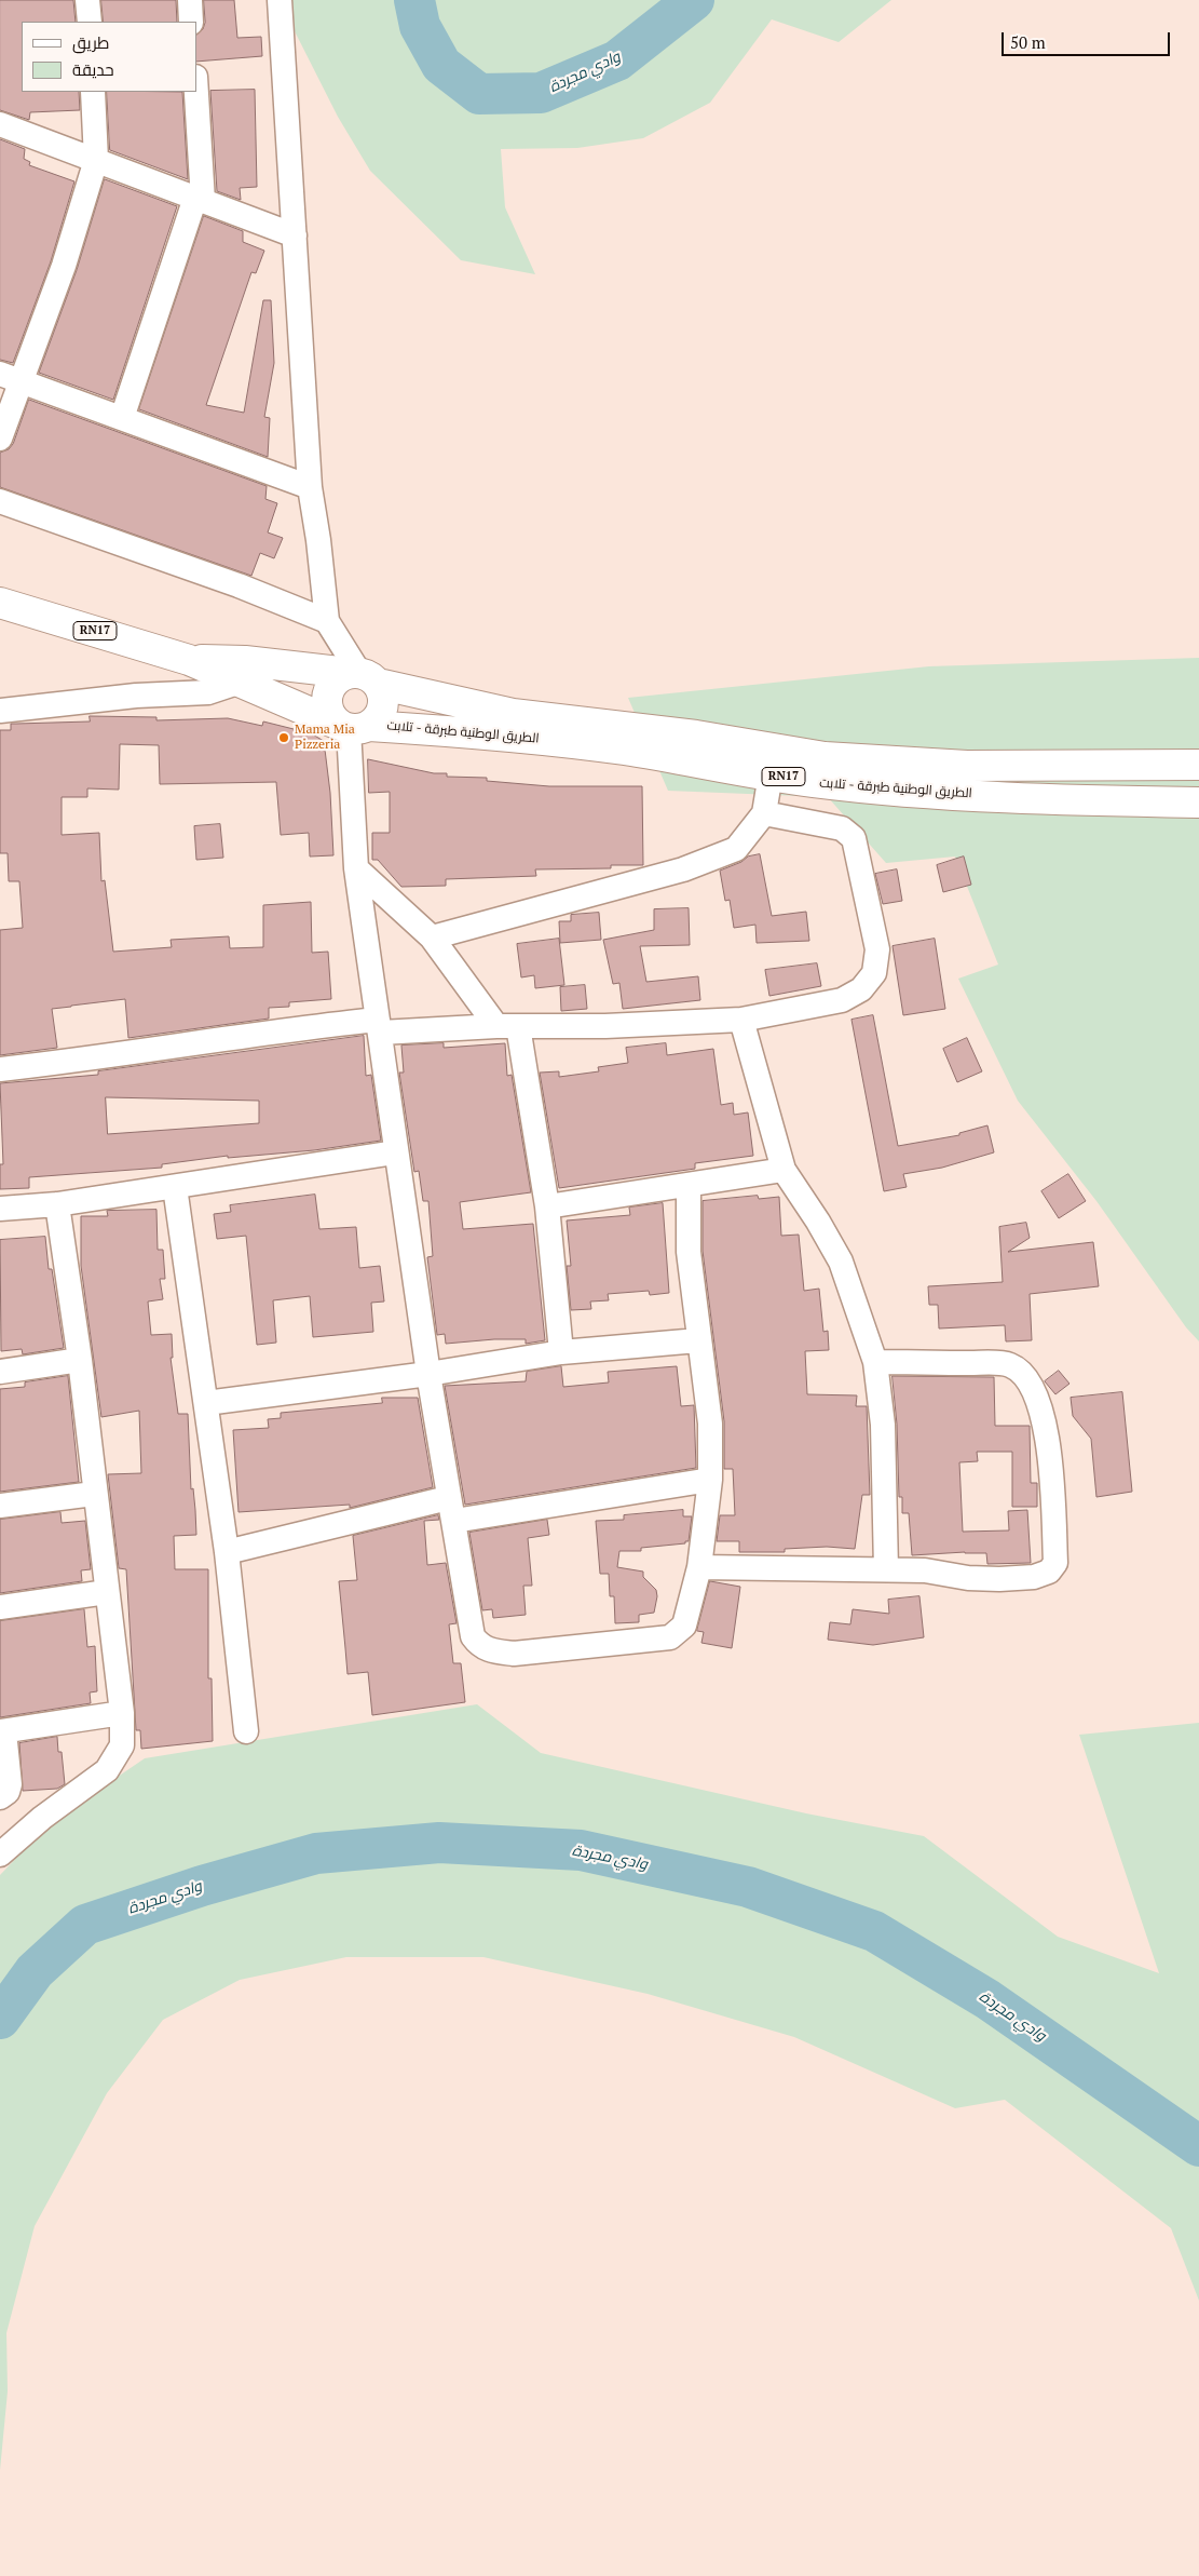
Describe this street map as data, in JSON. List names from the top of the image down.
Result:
{
  "streets": {
    "main road": ["RN17", "الطريق الوطنية طبرقة - تلابت"]
  },
  "water": ["وادي مجردة"],
  "places": ["Mama Mia Pizzeria"],
  "legend": ["طريق", "حديقة"],
  "scale_bar": "50 m"
}
